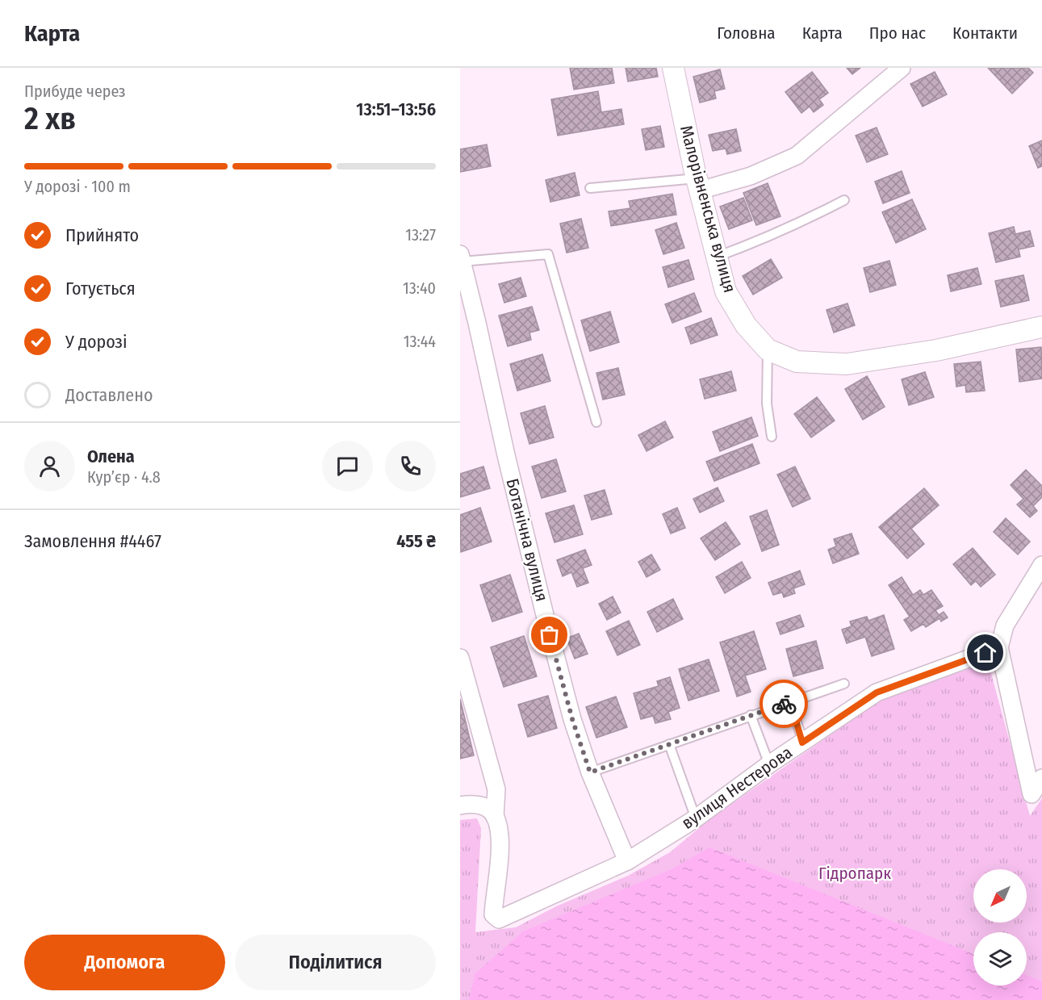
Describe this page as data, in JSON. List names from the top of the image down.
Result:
{
  "streets": {
    "street": ["Малорівненська вулиця", "Ботанічна вулиця", "вулиця Нестерова"]
  },
  "crossings": [
    ["Ботанічна вулиця", "вулиця Нестерова"]
  ],
  "parks": ["Гідропарк"],
  "north": "bottom left",
  "page": {
    "header": "Карта",
    "nav": [
      "Головна",
      "Карта",
      "Про нас",
      "Контакти"
    ],
    "heading": ["2 хв", "Прибуде через", "13:51–13:56"],
    "panel": [
      "Олена",
      "Кур’єр · 4.8",
      "Замовлення #4467",
      "455 ₴"
    ],
    "bar": "У дорозі · 100 m",
    "list": [
      ["Прийнято", "13:27"],
      ["Готується", "13:40"],
      ["У дорозі", "13:44"],
      "Доставлено"
    ],
    "buttons": ["Допомога", "Поділитися"]
  }
}
